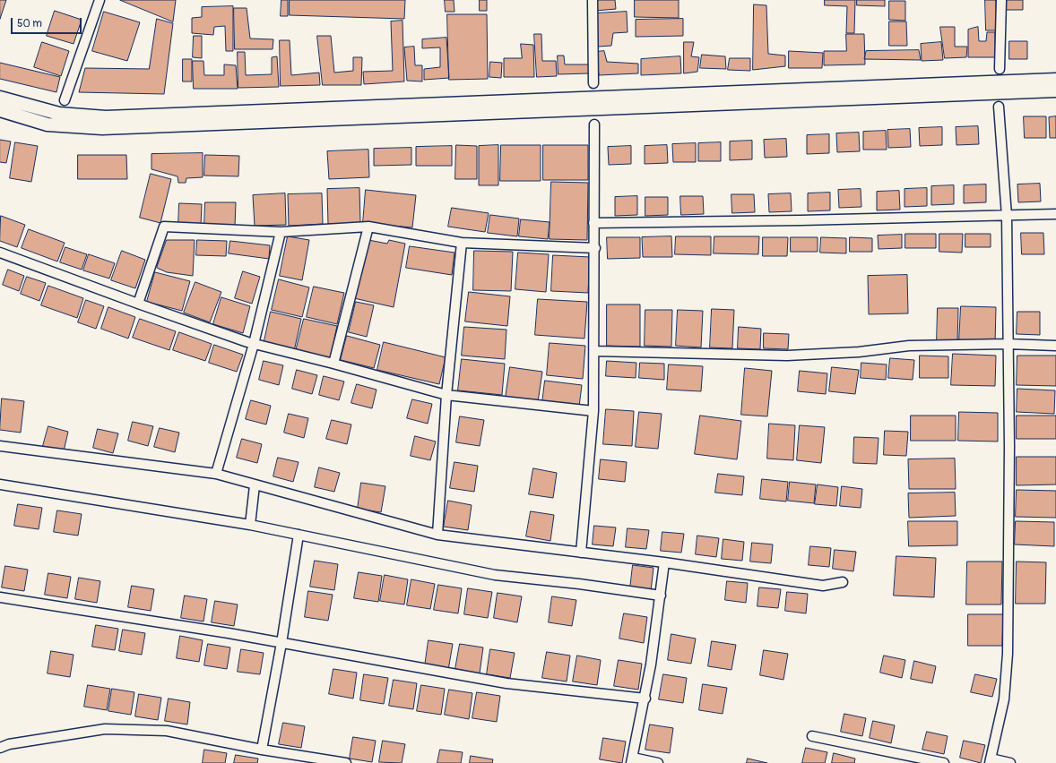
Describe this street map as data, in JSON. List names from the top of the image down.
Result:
{
  "scale_bar": "50 m"
}
